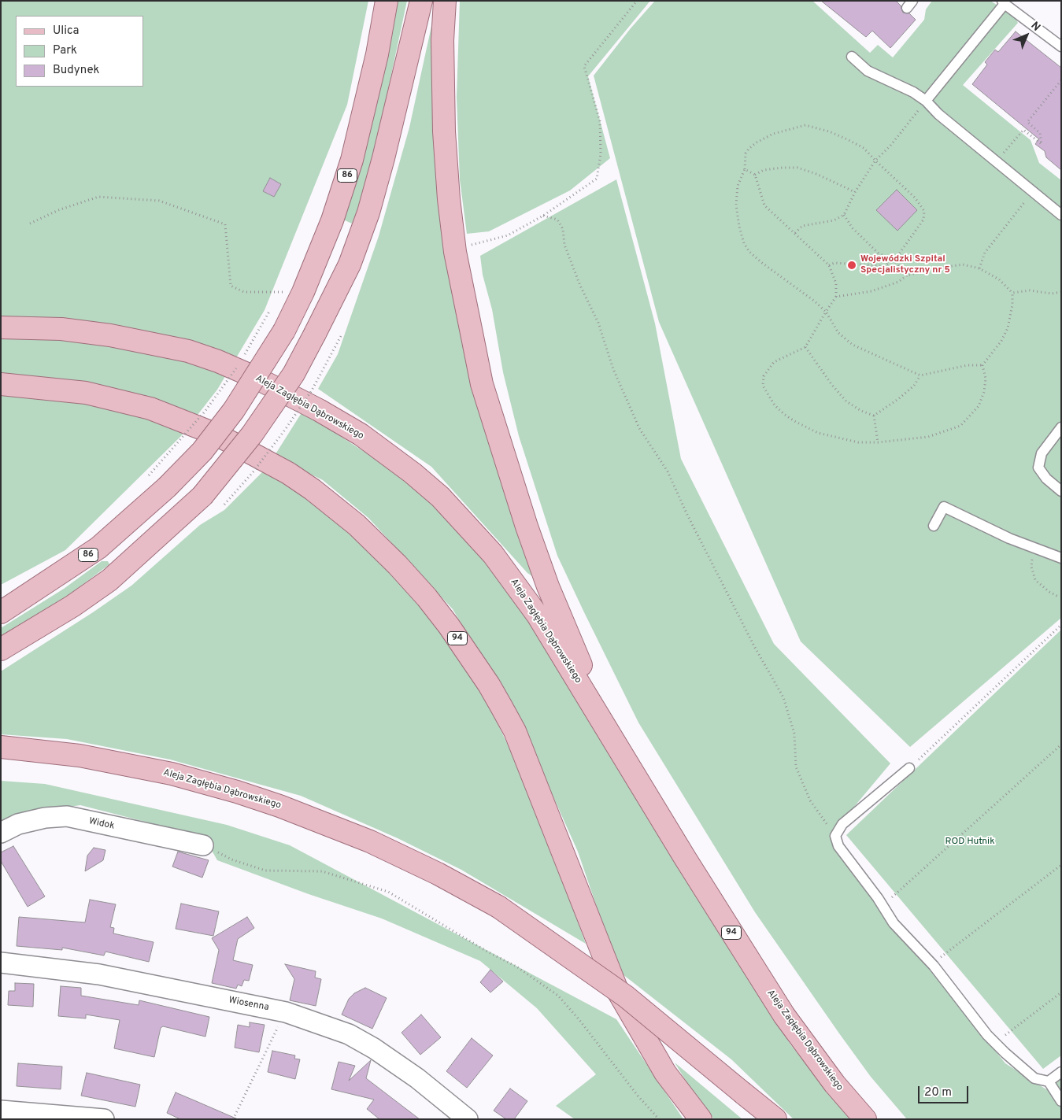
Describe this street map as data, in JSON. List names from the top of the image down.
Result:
{
  "streets": {
    "main road": ["86", "Aleja Zagłębia Dąbrowskiego", "94"],
    "street": ["Widok", "Wiosenna"]
  },
  "crossings": [
    ["Aleja Zagłębia Dąbrowskiego", "94"]
  ],
  "parks": ["ROD Hutnik"],
  "places": ["Wojewódzki Szpital Specjalistyczny nr 5"],
  "legend": ["Ulica", "Park", "Budynek"],
  "scale_bar": "20 m",
  "north": "top right"
}
